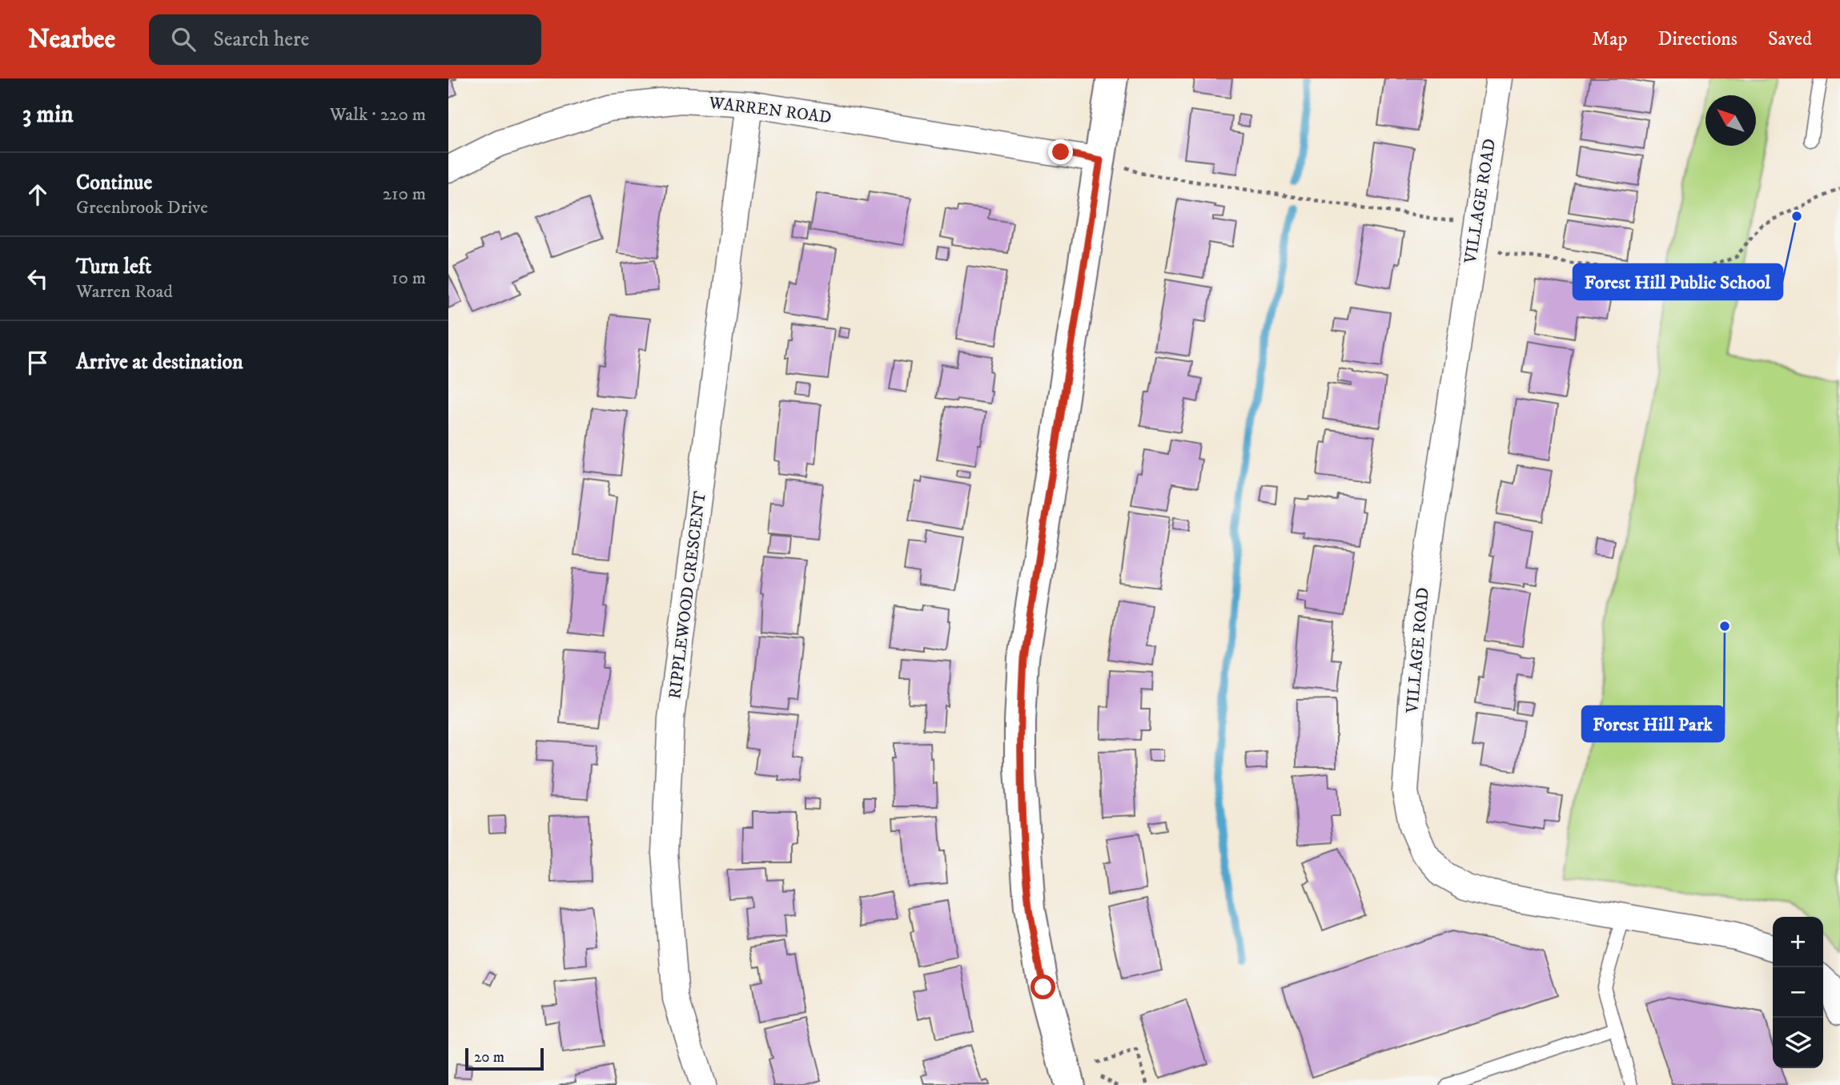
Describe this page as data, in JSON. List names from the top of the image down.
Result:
{
  "streets": {
    "street": ["WARREN ROAD", "VILLAGE ROAD", "RIPPLEWOOD CRESCENT"]
  },
  "crossings": [
    ["WARREN ROAD", "RIPPLEWOOD CRESCENT"]
  ],
  "places": ["Forest Hill Public School", "Forest Hill Park"],
  "scale_bar": "20 m",
  "north": "top left",
  "page": {
    "header": "Nearbee",
    "search": "Search here",
    "nav": ["Map", "Directions", "Saved"],
    "heading": ["3 min", "Walk · 220 m"],
    "list": [
      ["Continue", "Greenbrook Drive", "210 m"],
      ["Turn left", "Warren Road", "10 m"],
      "Arrive at destination"
    ],
    "map_buttons": ["+", "−"],
    "scale": "20 m"
  }
}
